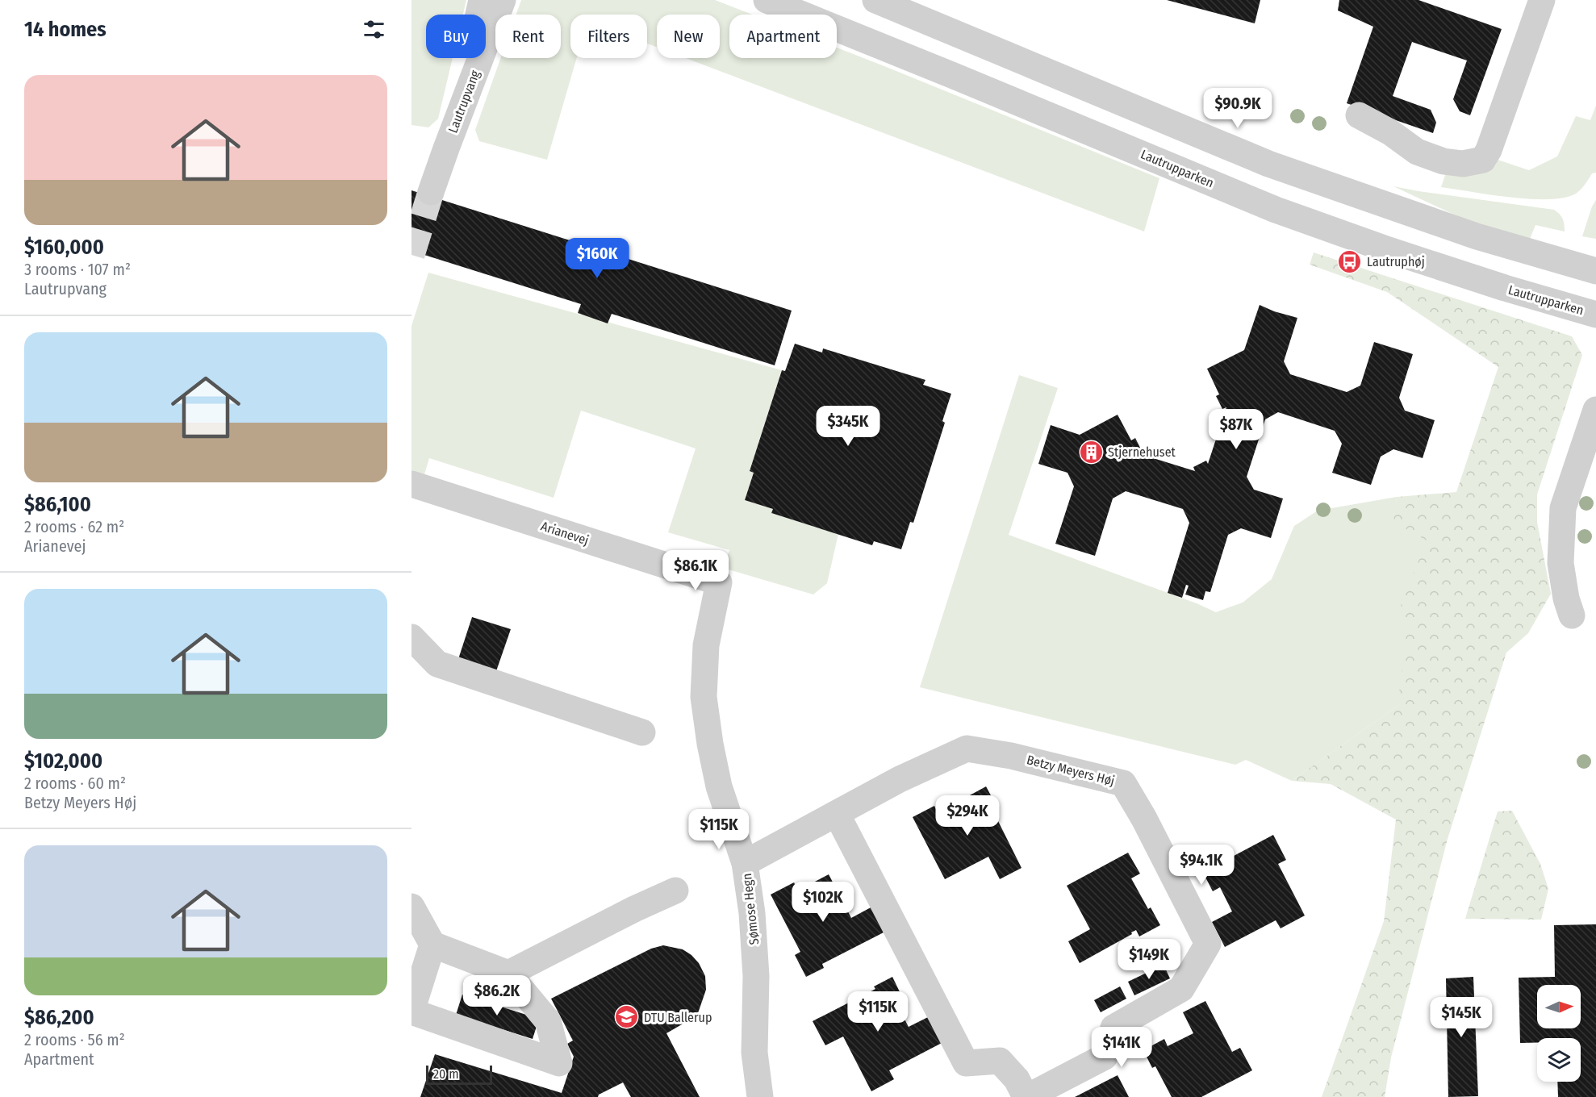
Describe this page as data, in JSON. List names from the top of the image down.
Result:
{
  "streets": {
    "street": [
      "Lautrupvang",
      "Lautrupparken",
      "Arianevej",
      "Betzy Meyers Høj",
      "Sømose Hegn"
    ]
  },
  "crossings": [
    ["Arianevej", "Sømose Hegn"],
    ["Betzy Meyers Høj", "Sømose Hegn"]
  ],
  "places": {
    "bus stop": ["Lautruphøj"],
    "building": ["Stjernehuset"],
    "school or university": ["DTU Ballerup"]
  },
  "scale_bar": "20 m",
  "north": "right",
  "page": {
    "heading": "14 homes",
    "chip": [
      "Buy",
      "Rent",
      "Filters",
      "New",
      "Apartment"
    ],
    "list": [
      {
        "name": "$160,000",
        "note": "3 rooms · 107 m² · Lautrupvang"
      },
      {
        "name": "$86,100",
        "note": "2 rooms · 62 m² · Arianevej"
      },
      {
        "name": "$102,000",
        "note": "2 rooms · 60 m² · Betzy Meyers Høj"
      },
      {
        "name": "$86,200",
        "note": "2 rooms · 56 m² · Apartment"
      }
    ],
    "price": [
      "$90.9K",
      "$160K",
      "$345K",
      "$87K",
      "$86.1K",
      "$294K",
      "$115K",
      "$94.1K",
      "$102K",
      "$149K",
      "$86.2K",
      "$115K",
      "$145K",
      "$141K"
    ],
    "scale": "20 m"
  }
}
